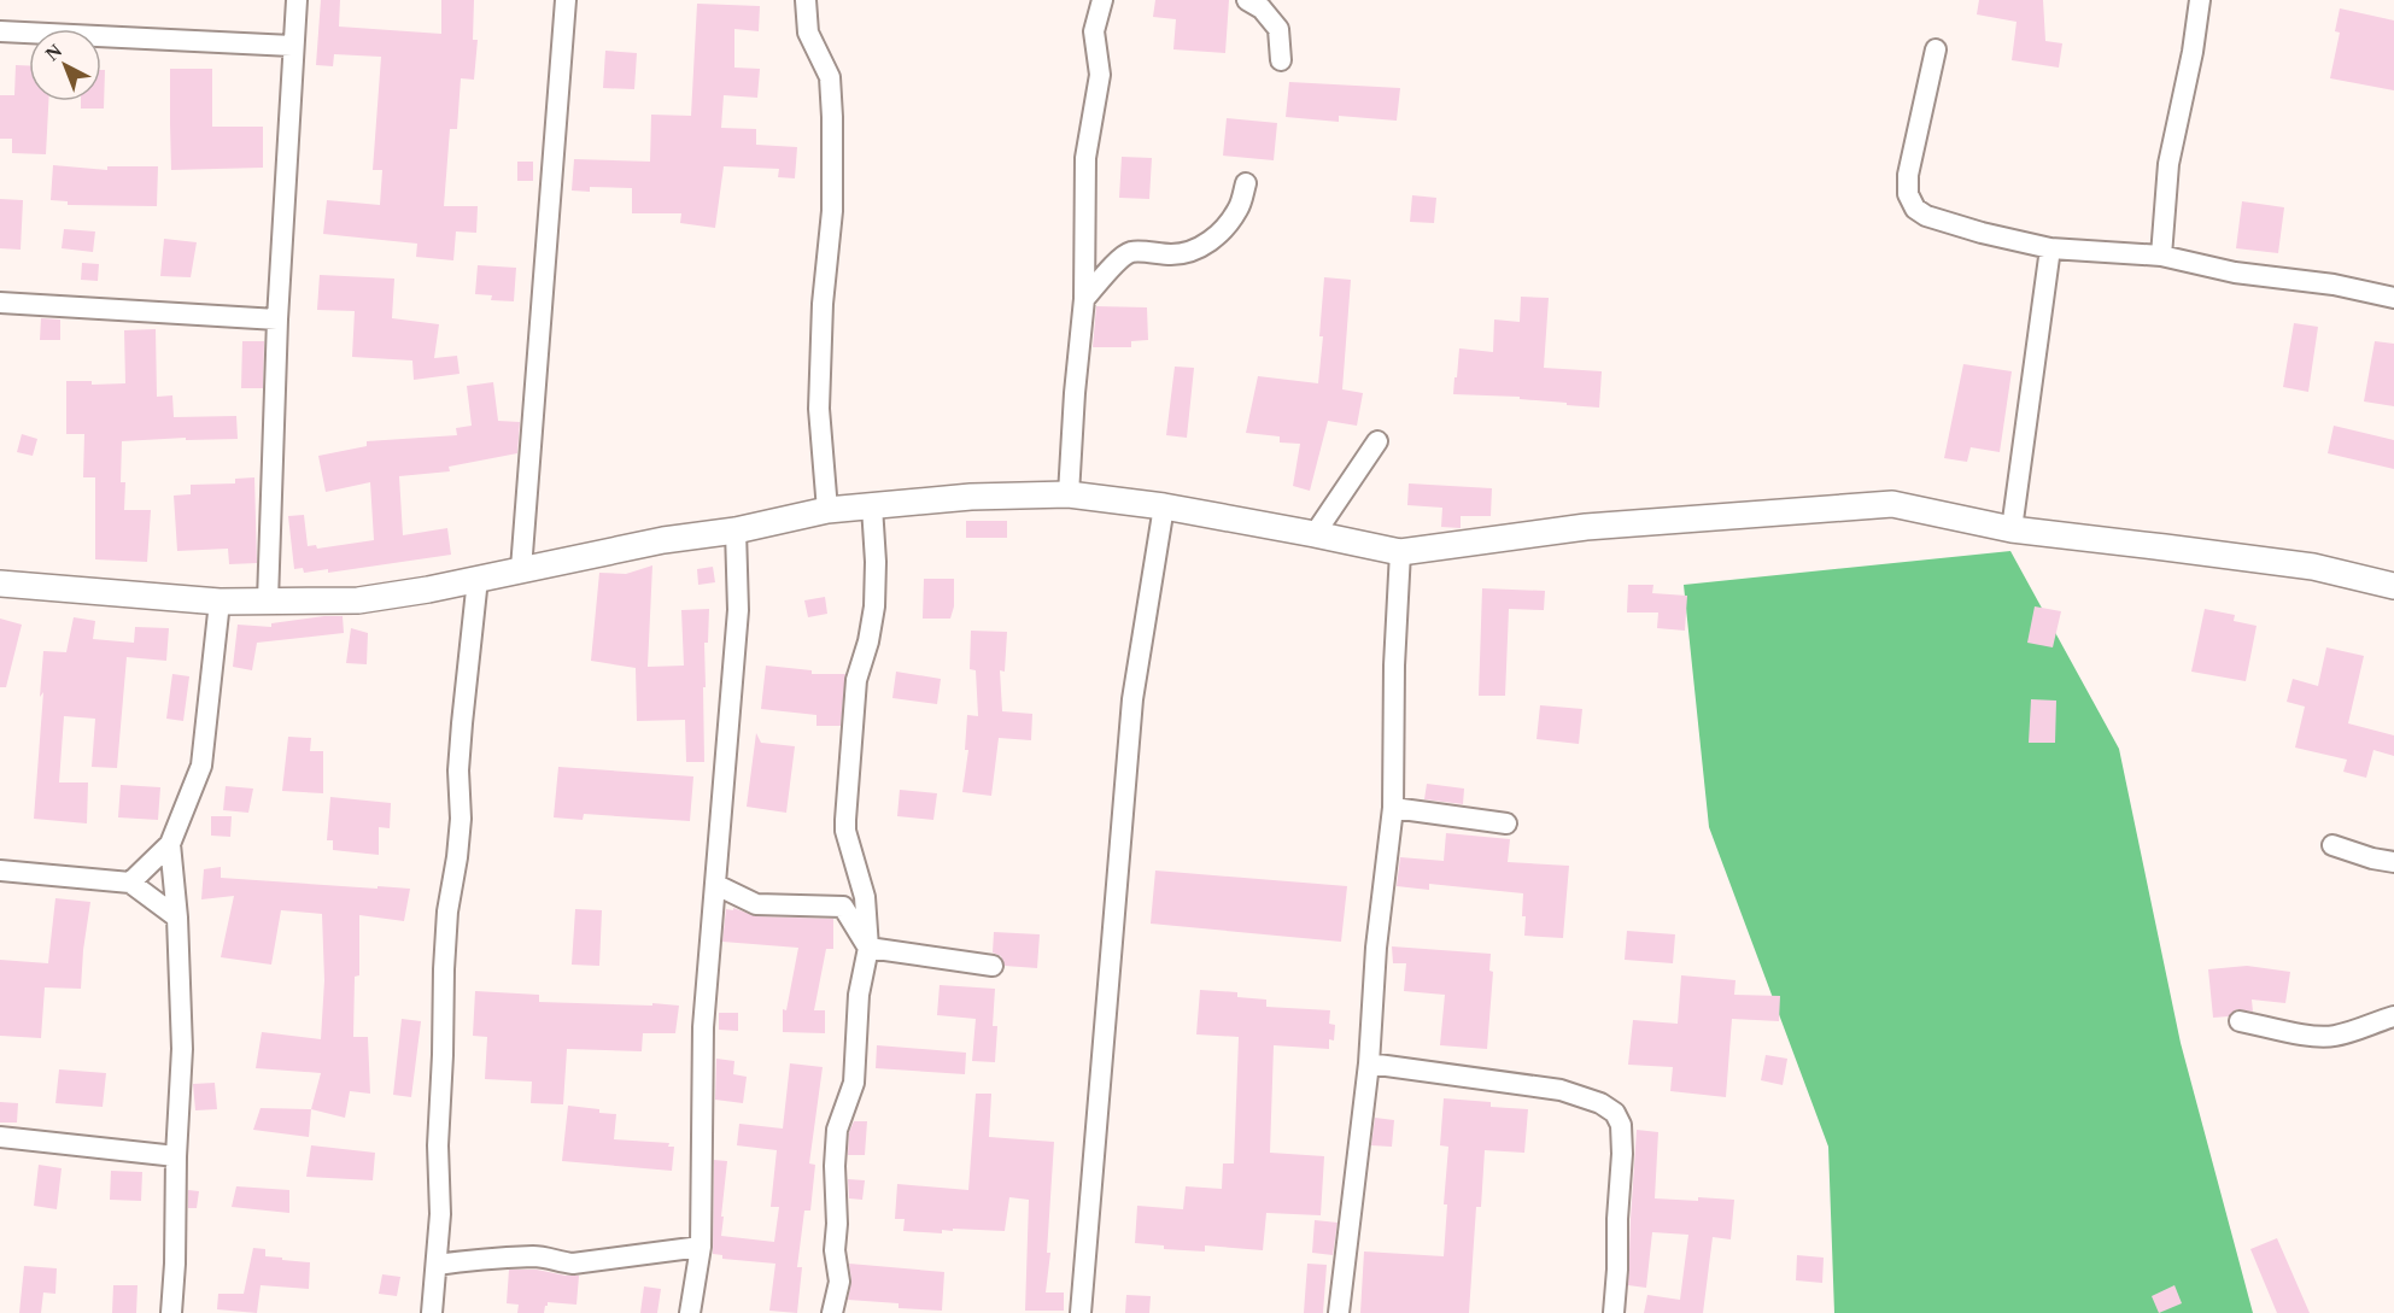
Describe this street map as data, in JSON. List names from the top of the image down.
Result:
{
  "north": "top left"
}
